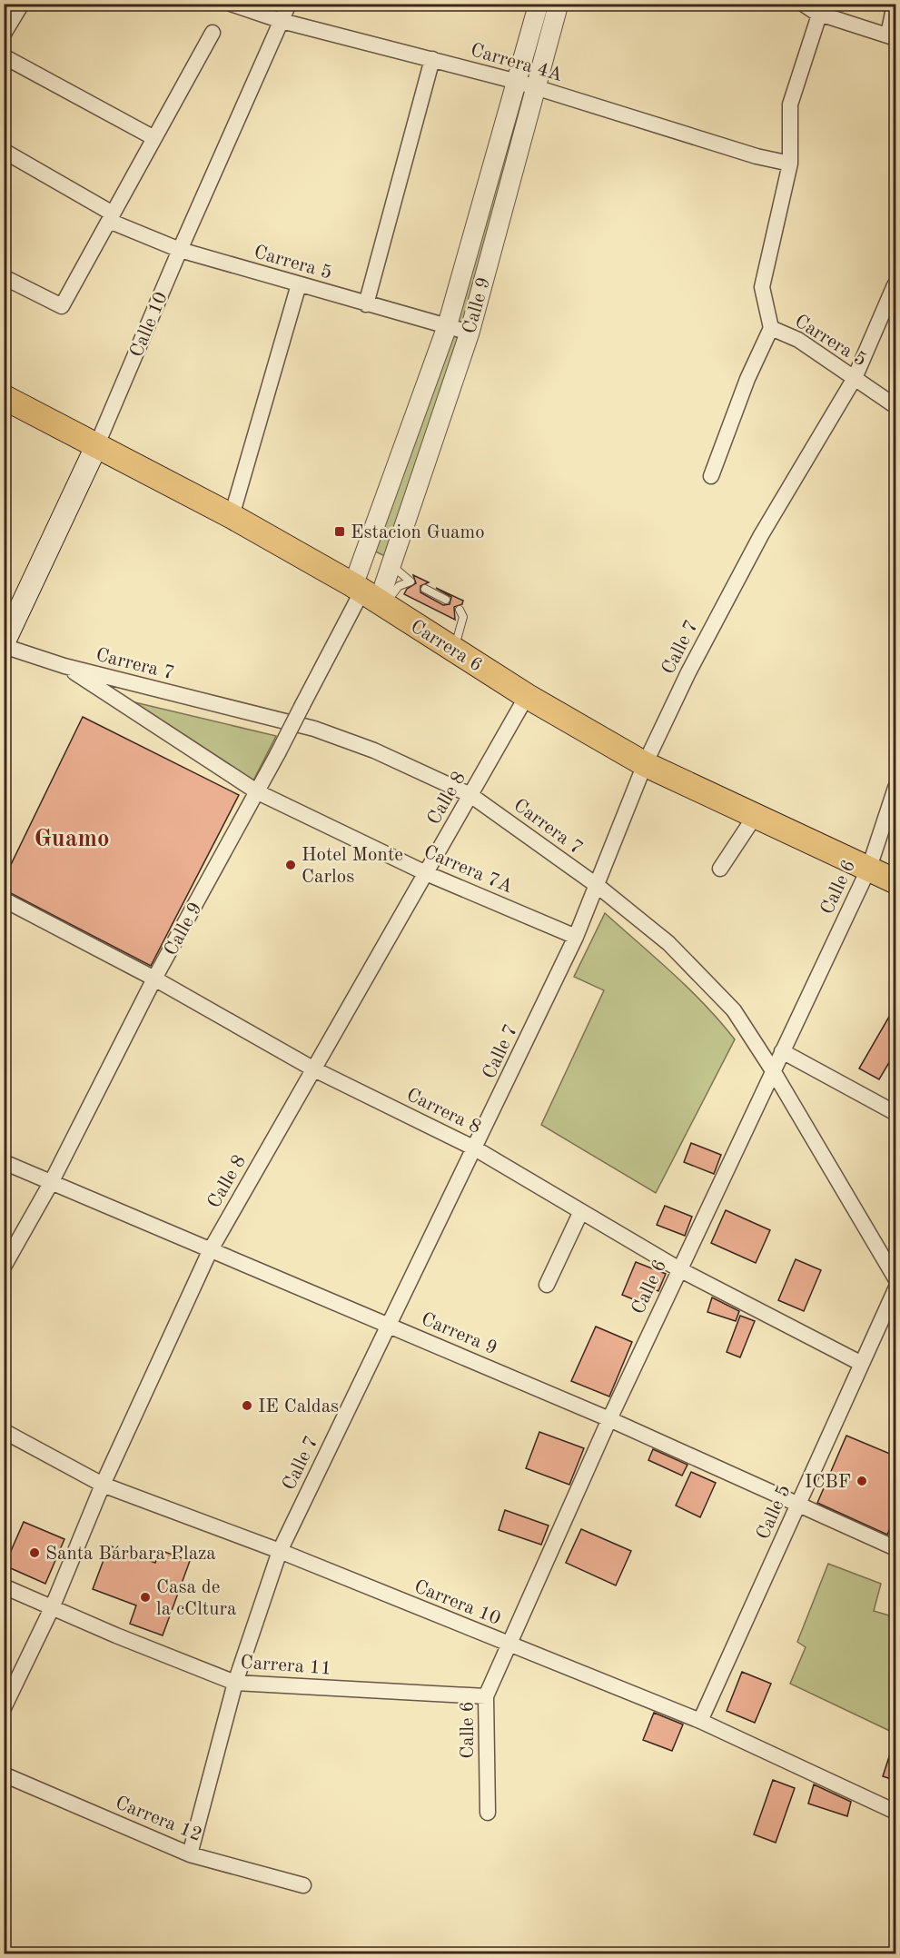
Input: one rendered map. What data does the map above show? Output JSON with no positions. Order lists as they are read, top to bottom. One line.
{"streets":{"main road":["Calle 10","Carrera 6"],"street":["Carrera 4A","Carrera 5","Calle 9","Calle 7","Carrera 7","Calle 8","Carrera 7A","Calle 6","Carrera 8","Carrera 9","Calle 5","Carrera 10","Carrera 11","Carrera 12"]},"crossings":[["Carrera 4A","Calle 9"],["Carrera 4A","Calle 10"],["Carrera 5","Calle 9"],["Carrera 5","Calle 10"],["Carrera 5","Calle 7"],["Calle 9","Carrera 6"],["Calle 9","Carrera 7A"],["Calle 9","Carrera 8"],["Calle 9","Carrera 9"],["Calle 10","Carrera 6"],["Calle 10","Carrera 7"],["Carrera 6","Calle 7"],["Carrera 6","Calle 8"],["Carrera 6","Calle 6"],["Calle 7","Carrera 7"],["Calle 7","Carrera 7A"],["Calle 7","Carrera 8"],["Calle 7","Carrera 9"],["Calle 7","Carrera 10"],["Calle 7","Carrera 11"],["Calle 7","Carrera 12"],["Carrera 7","Calle 8"],["Carrera 7","Carrera 7A"],["Carrera 7","Calle 6"],["Calle 8","Carrera 7A"],["Calle 8","Carrera 8"],["Calle 8","Carrera 9"],["Calle 8","Carrera 10"],["Calle 8","Carrera 11"],["Calle 6","Carrera 8"],["Calle 6","Carrera 9"],["Calle 6","Carrera 10"],["Calle 6","Carrera 11"],["Carrera 8","Calle 5"],["Carrera 9","Calle 5"],["Calle 5","Carrera 10"]],"districts":["Guamo"],"places":{"transit":["Estacion Guamo"],"other":["Hotel Monte Carlos","IE Caldas","ICBF","Santa Bárbara Plaza","Casa de la cCltura"]}}
